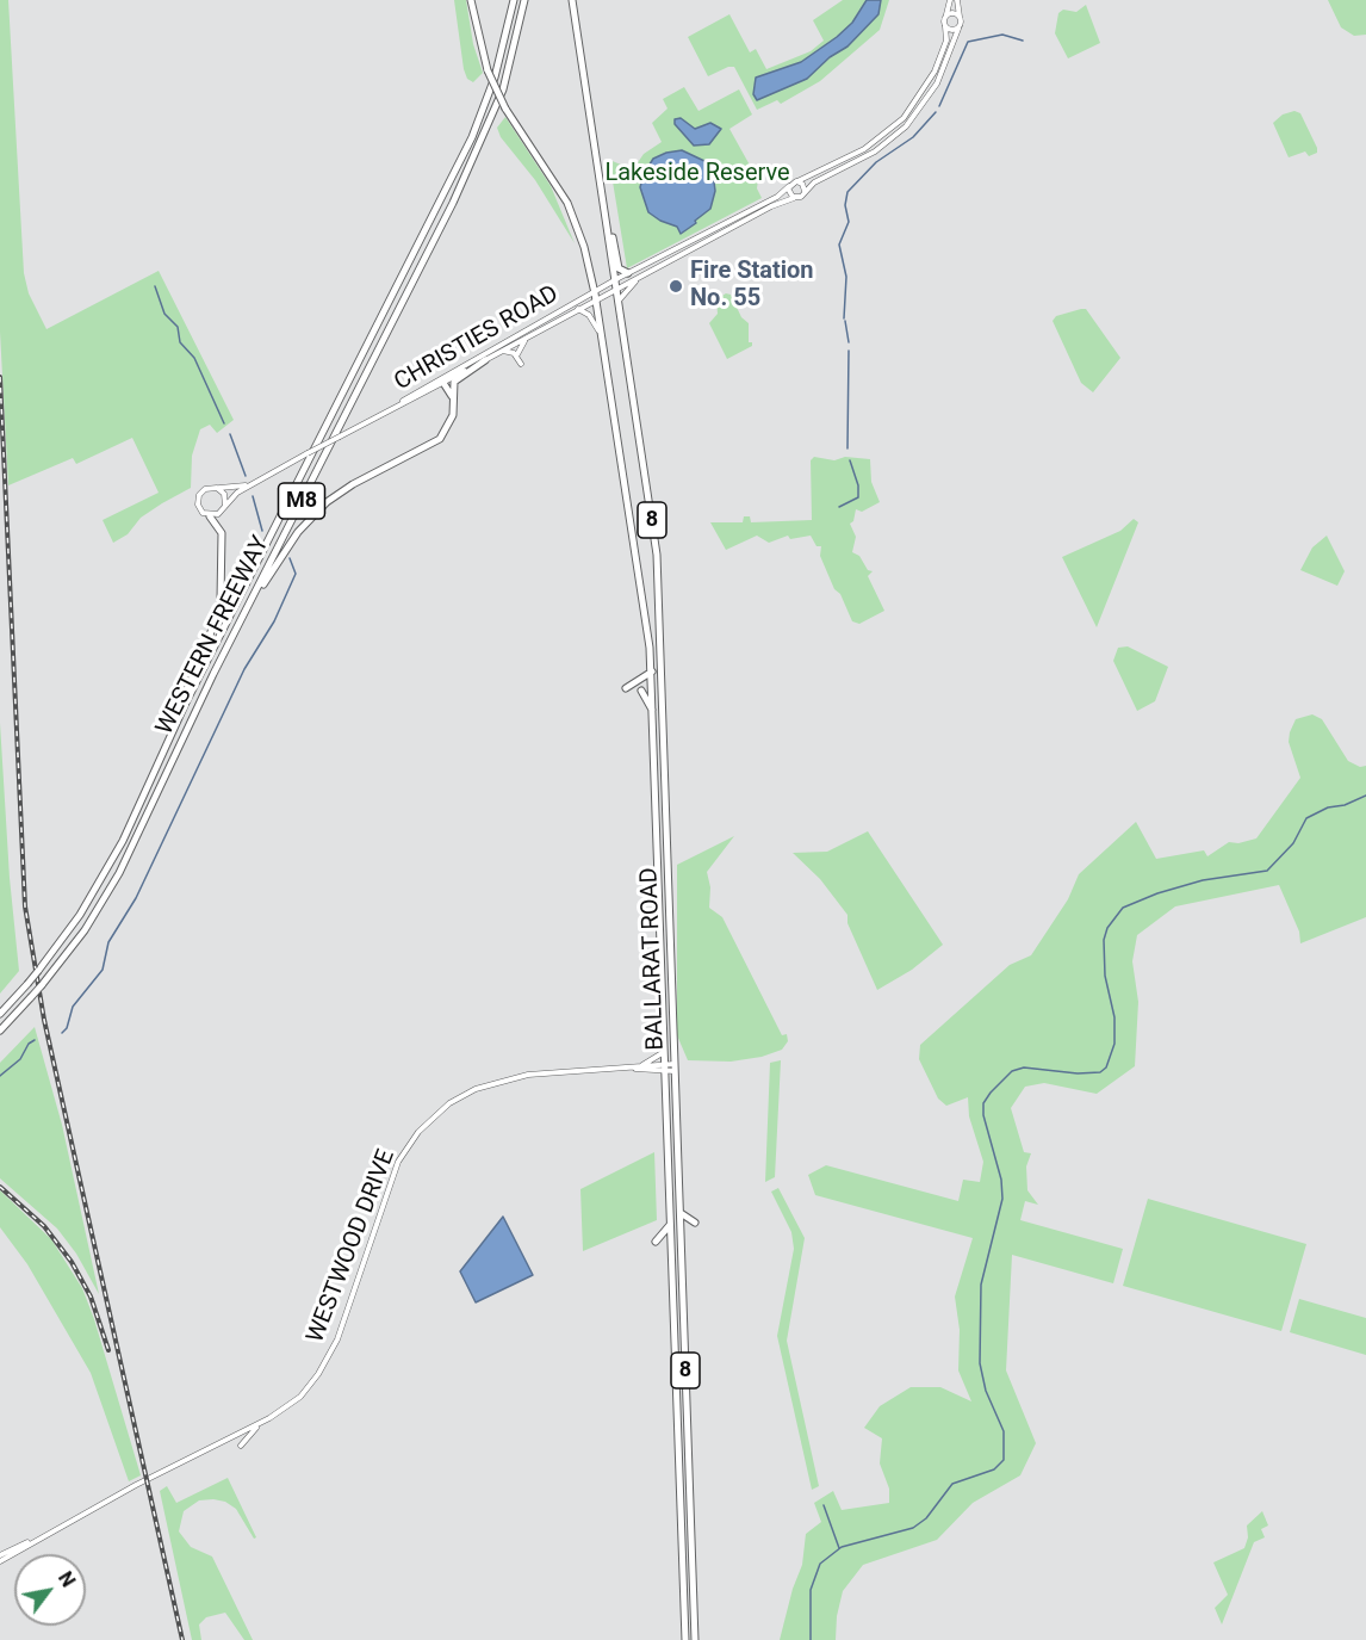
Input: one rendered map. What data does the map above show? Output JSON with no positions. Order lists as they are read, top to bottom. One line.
{"streets":{"highway":["M8","8","WESTERN FREEWAY","BALLARAT ROAD"],"main road":["CHRISTIES ROAD","WESTWOOD DRIVE"]},"crossings":[["CHRISTIES ROAD","8"],["CHRISTIES ROAD","BALLARAT ROAD"],["8","BALLARAT ROAD"],["BALLARAT ROAD","WESTWOOD DRIVE"]],"parks":["Lakeside Reserve"],"places":["Fire Station No. 55"],"north":"top right"}
